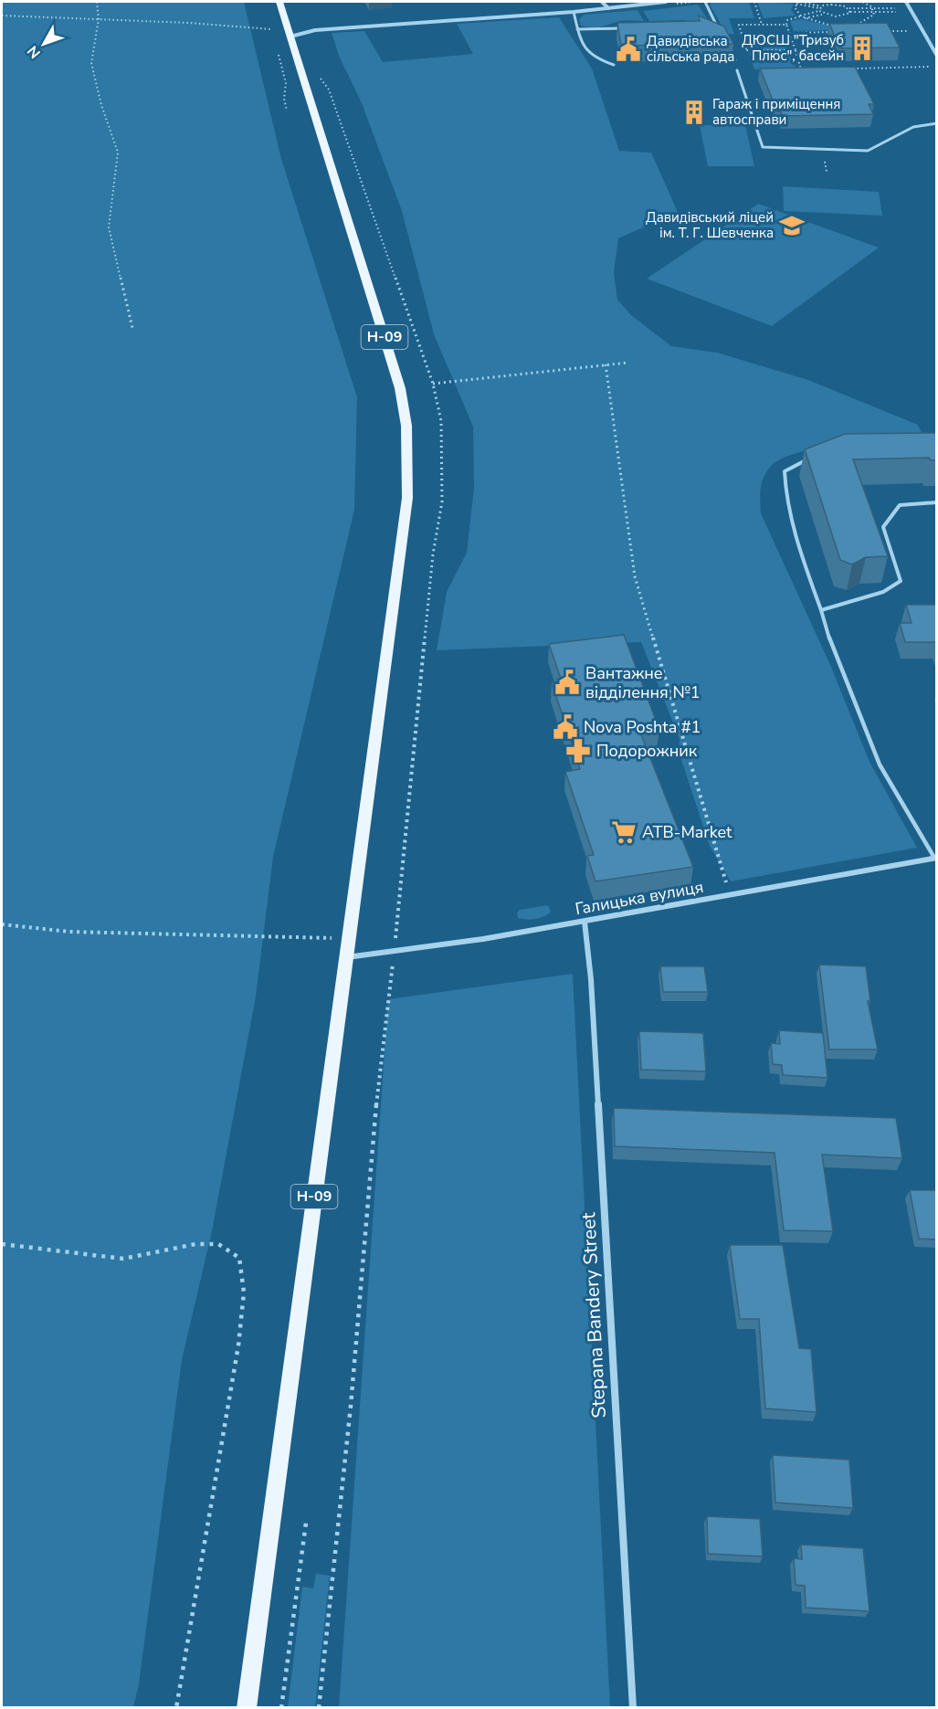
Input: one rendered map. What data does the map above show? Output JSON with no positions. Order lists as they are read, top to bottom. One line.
{"streets":{"main road":["Н-09"],"street":["Галицька вулиця","Stepana Bandery Street"]},"crossings":[["Н-09","Галицька вулиця"],["Галицька вулиця","Stepana Bandery Street"]],"places":{"building":["ДЮСШ \"Тризуб Плюс\", басейн","Гараж і приміщення автосправи"],"public building":["Давидівська сільська рада","Вантажне відділення №1","Nova Poshta #1"],"school or university":["Давидівський ліцей ім. Т. Г. Шевченка"],"pharmacy":["Подорожник"],"supermarket":["ATB-Market"]},"north":"bottom left"}
